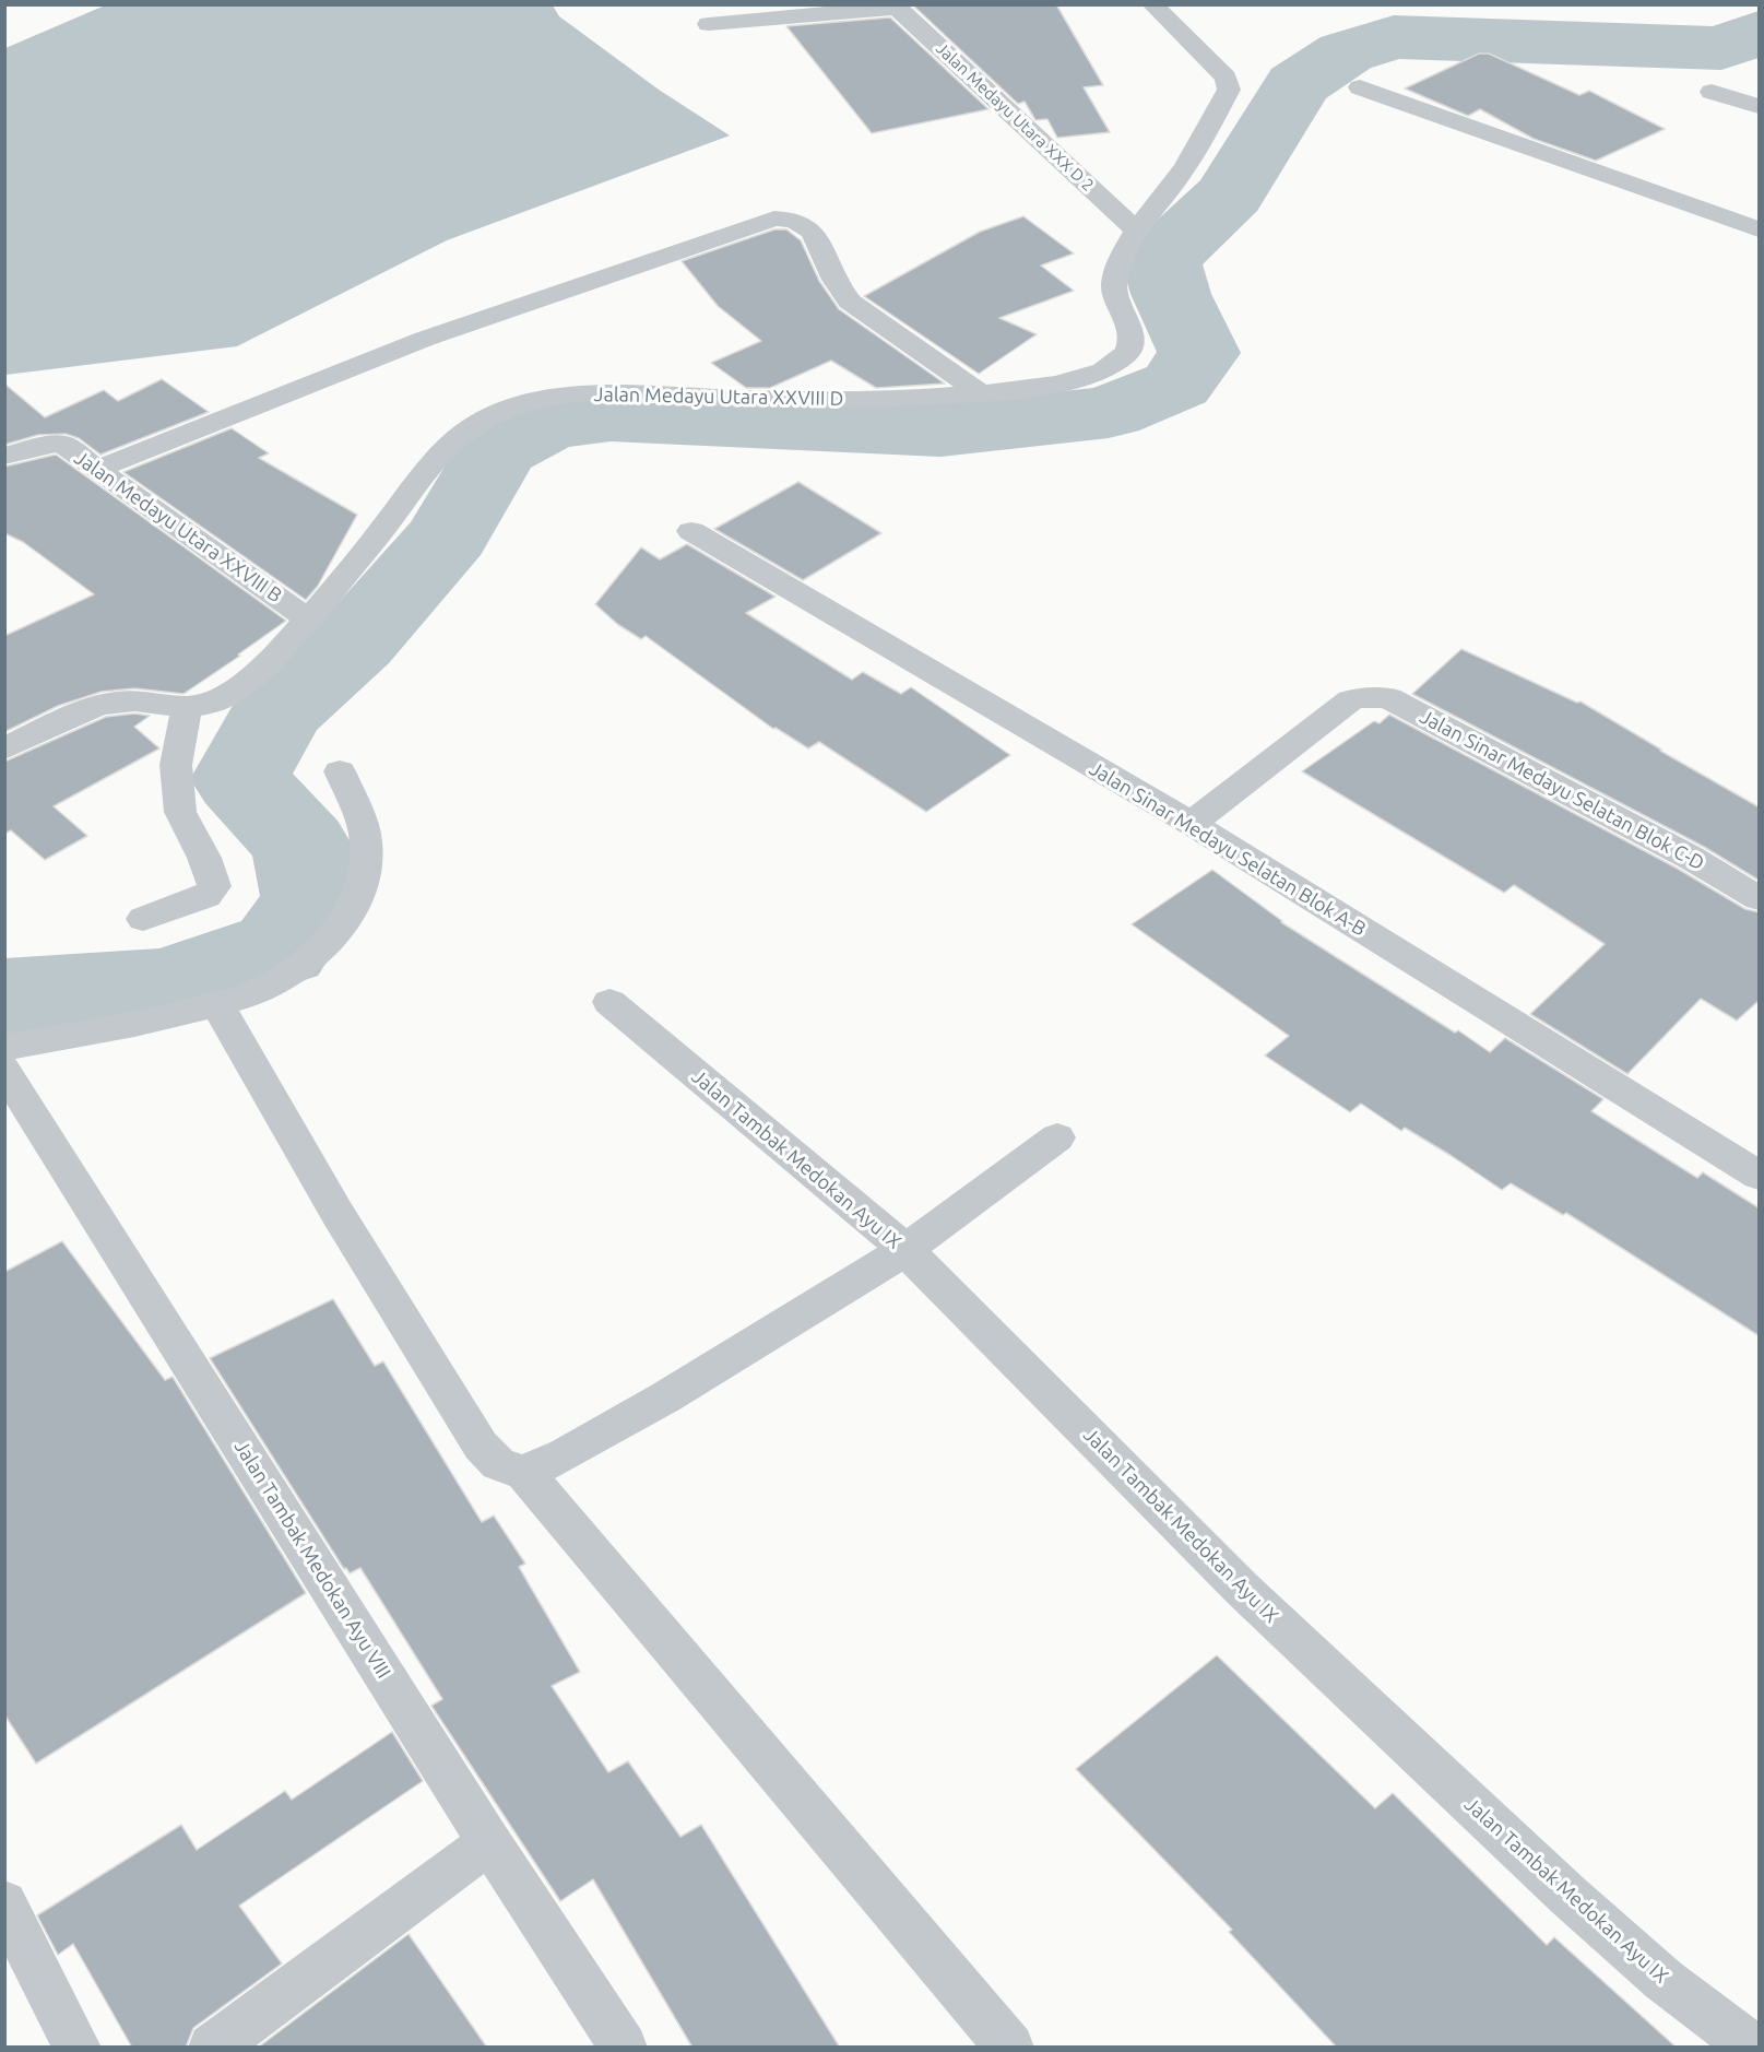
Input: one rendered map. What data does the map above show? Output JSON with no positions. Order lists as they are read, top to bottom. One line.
{"streets":{"street":["Jalan Medayu Utara XXX D 2","Jalan Medayu Utara XXVIII D","Jalan Medayu Utara XXVIII B","Jalan Sinar Medayu Selatan Blok C-D","Jalan Sinar Medayu Selatan Blok A-B","Jalan Tambak Medokan Ayu IX","Jalan Tambak Medokan Ayu VIII"]},"crossings":[["Jalan Medayu Utara XXX D 2","Jalan Medayu Utara XXVIII D"],["Jalan Medayu Utara XXVIII D","Jalan Medayu Utara XXVIII B"],["Jalan Sinar Medayu Selatan Blok C-D","Jalan Sinar Medayu Selatan Blok A-B"]]}
